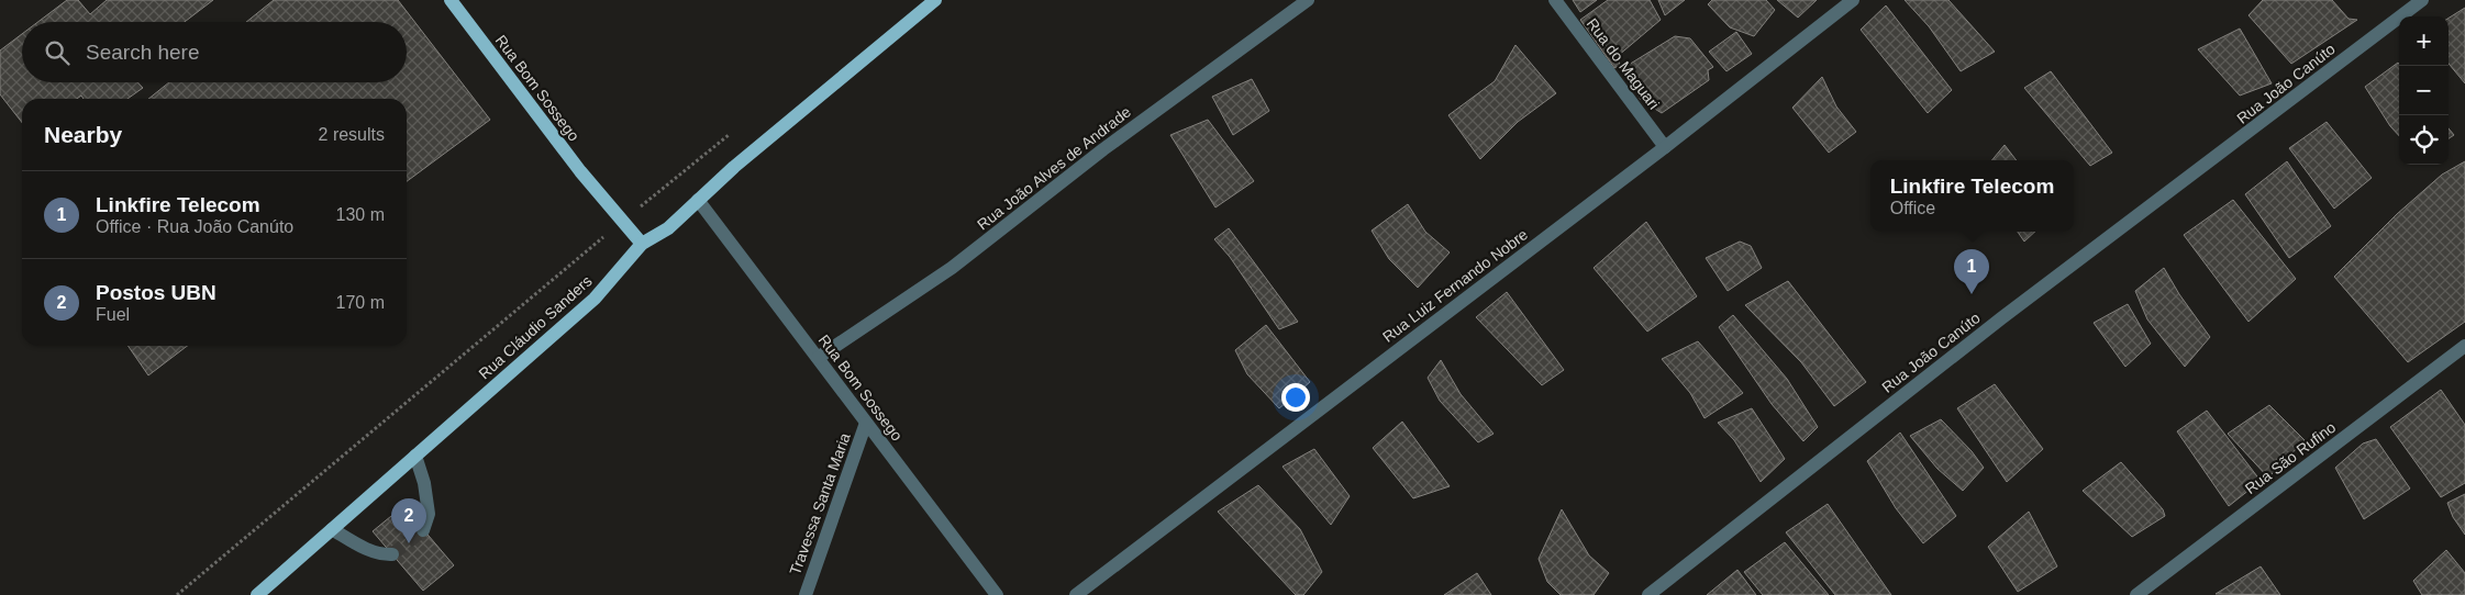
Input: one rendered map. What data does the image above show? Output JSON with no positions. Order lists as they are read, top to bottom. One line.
{"streets":{"main road":["Rua Bom Sossego","Rua Cláudio Sanders"],"street":["Rua do Maguari","Rua João Canúto","Rua João Alves de Andrade","Rua Luiz Fernando Nobre","Rua São Rufino","Travessa Santa Maria"]},"crossings":[["Rua do Maguari","Rua Luiz Fernando Nobre"],["Rua Bom Sossego","Rua João Alves de Andrade"],["Rua Bom Sossego","Rua Cláudio Sanders"],["Rua Bom Sossego","Travessa Santa Maria"]],"page":{"map_buttons":["+","−"],"search":"Search here","heading":["Nearby","2 results"],"popup":["Linkfire Telecom","Office"],"list":[{"mark":"1","name":"Linkfire Telecom","note":"Office · Rua João Canúto","value":"130 m"},{"mark":"2","name":"Postos UBN","note":"Fuel","value":"170 m"}],"pins":["1","2"]}}
